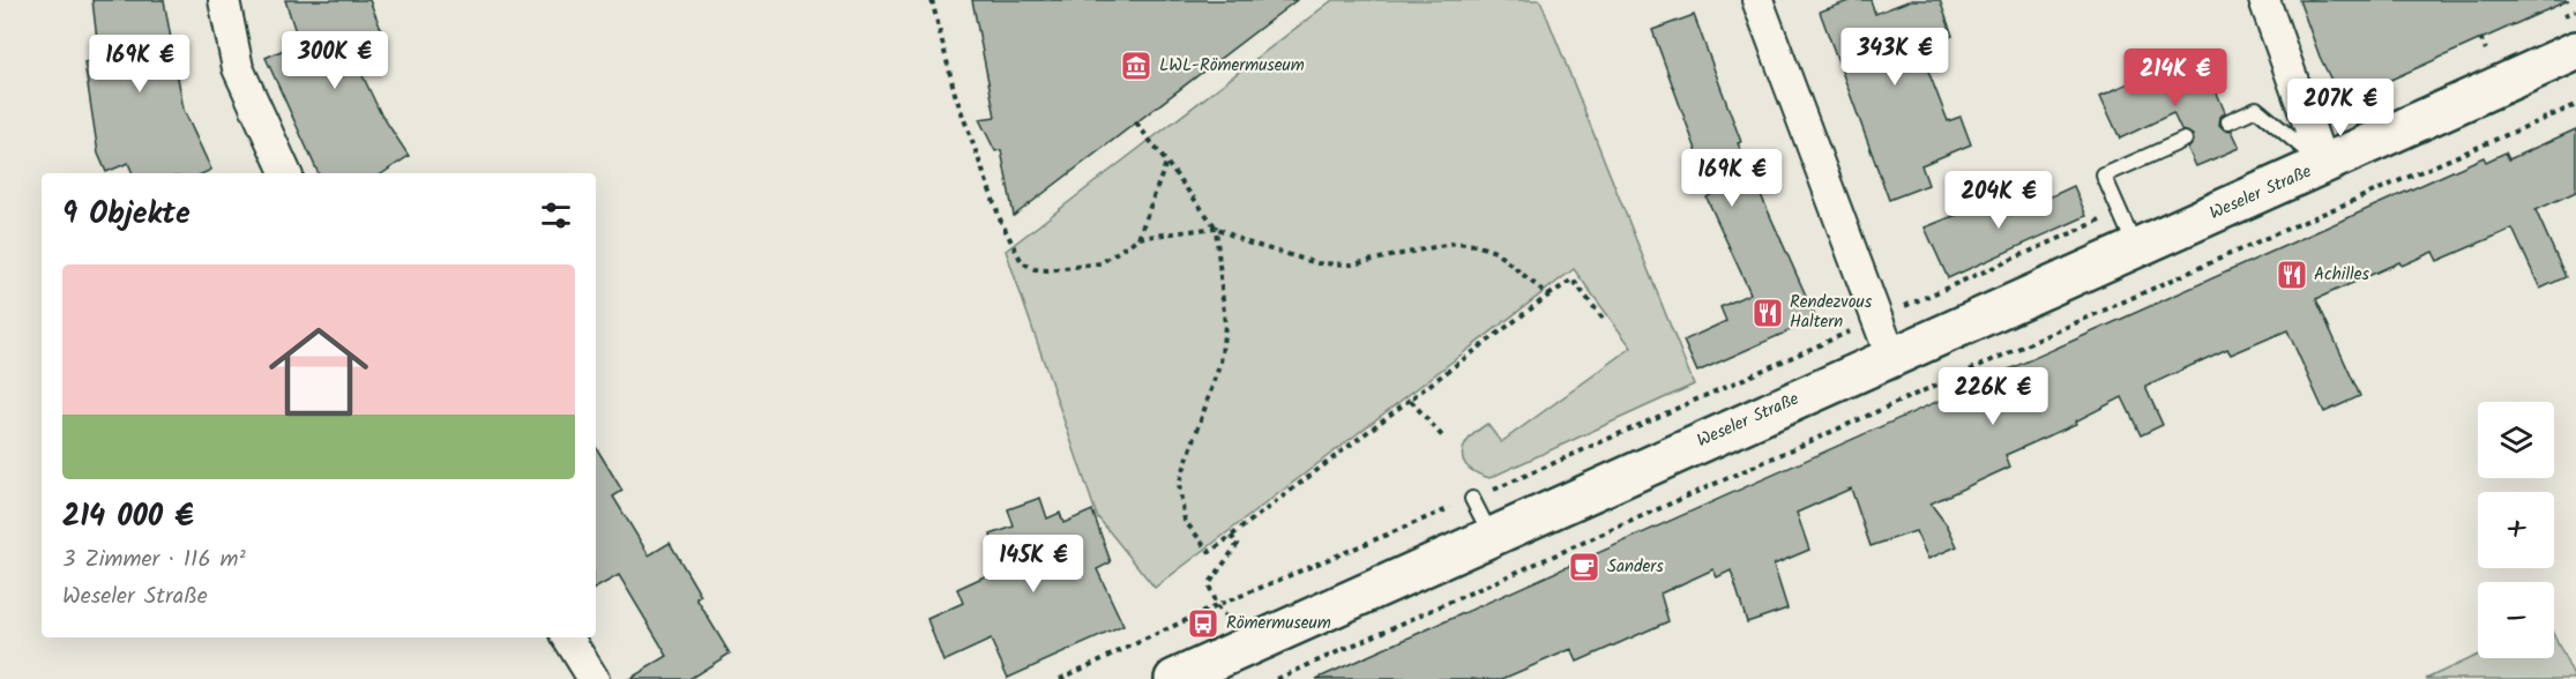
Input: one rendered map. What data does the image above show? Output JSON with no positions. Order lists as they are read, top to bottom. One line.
{"streets":{"main road":["Weseler Straße"]},"places":{"museum":["LWL-Römermuseum"],"restaurant":["Achilles","Rendezvous Haltern"],"cafe":["Sanders"],"bus stop":["Römermuseum"]},"page":{"price":["343K €","300K €","169K €","214K €","207K €","169K €","204K €","226K €","145K €"],"heading":"9 Objekte","list":[{"name":"214 000 €","note":"3 Zimmer · 116 m² · Weseler Straße"}],"map_buttons":["+","−"]}}
